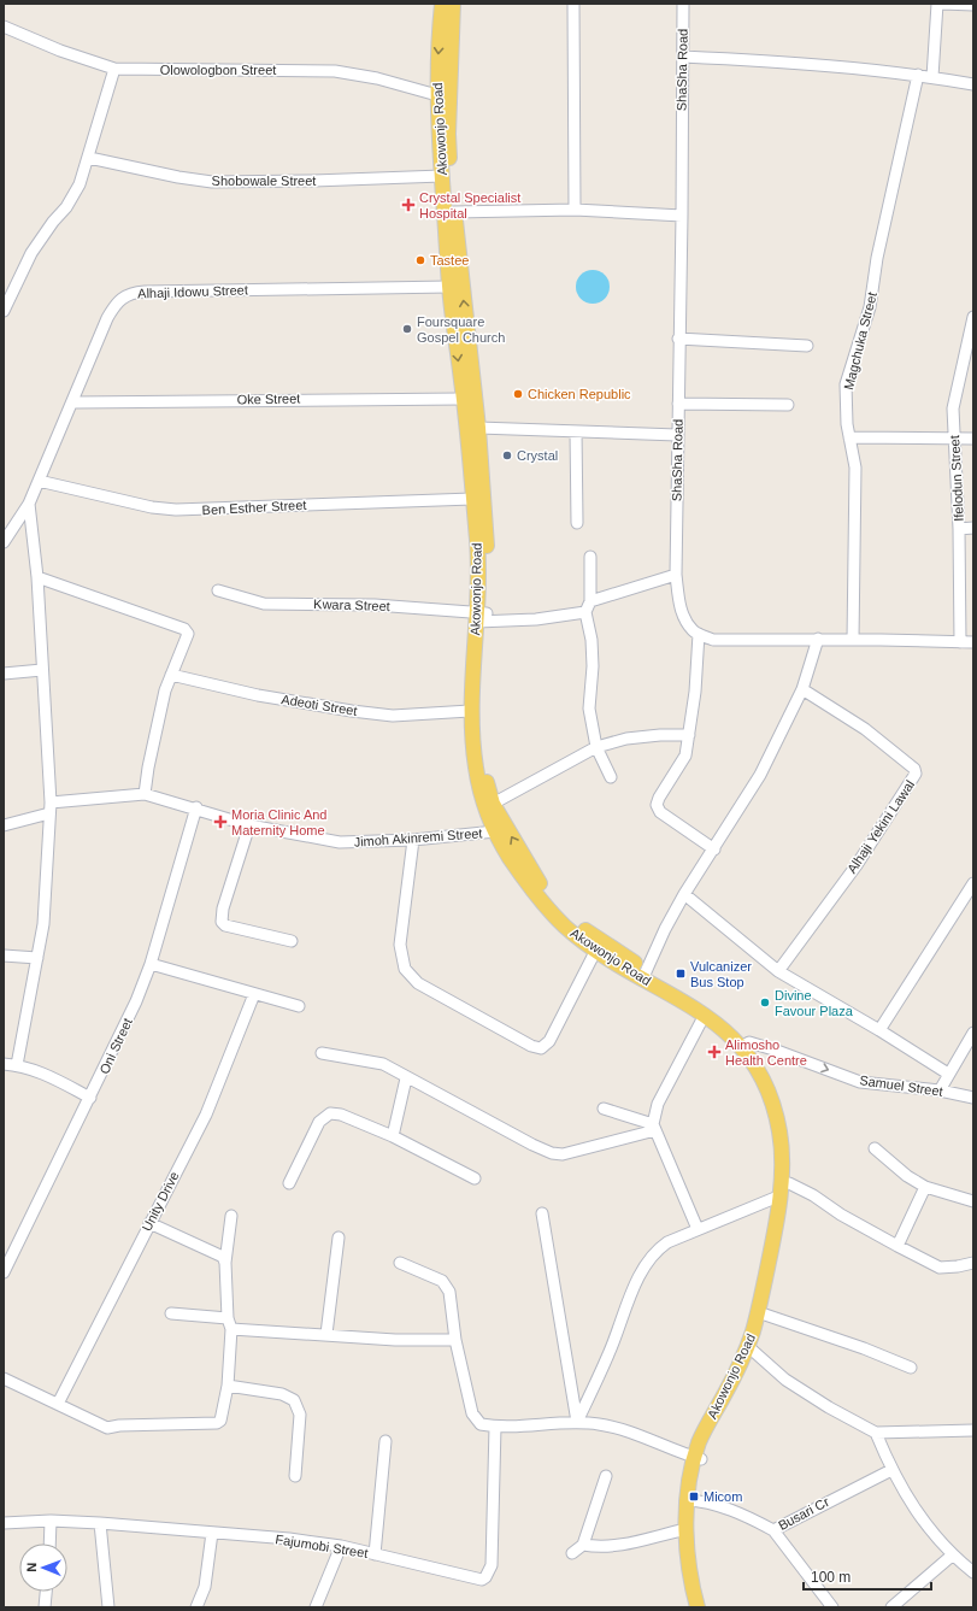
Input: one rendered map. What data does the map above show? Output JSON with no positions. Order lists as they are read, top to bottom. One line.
{"streets":{"main road":["Akowonjo Road"],"street":["Olowologbon Street","ShaSha Road","Shobowale Street","Alhaji Idowu Street","Magchuka Street","Oke Street","Ifelodun Street","Ben Esther Street","Kwara Street","Adeoti Street","Alhaji Yekini Lawal","Jimoh Akinremi Street","Oni Street","Samuel Street","Unity Drive","Busari Cr","Fajumobi Street"]},"crossings":[["Olowologbon Street","Akowonjo Road"],["ShaSha Road","Kwara Street"],["Akowonjo Road","Shobowale Street"],["Akowonjo Road","Alhaji Idowu Street"],["Akowonjo Road","Oke Street"],["Akowonjo Road","Ben Esther Street"],["Akowonjo Road","Kwara Street"],["Akowonjo Road","Adeoti Street"],["Akowonjo Road","Jimoh Akinremi Street"],["Akowonjo Road","Samuel Street"],["Akowonjo Road","Busari Cr"],["Alhaji Idowu Street","Oke Street"],["Alhaji Idowu Street","Ben Esther Street"],["Jimoh Akinremi Street","Oni Street"]],"places":{"health":["Crystal Specialist Hospital","Moria Clinic And Maternity Home","Alimosho Health Centre"],"other":["Tastee","Foursquare Gospel Church","Chicken Republic","Crystal","Divine Favour Plaza"],"transit":["Vulcanizer Bus Stop","Micom"]},"scale_bar":"100 m","north":"left"}
